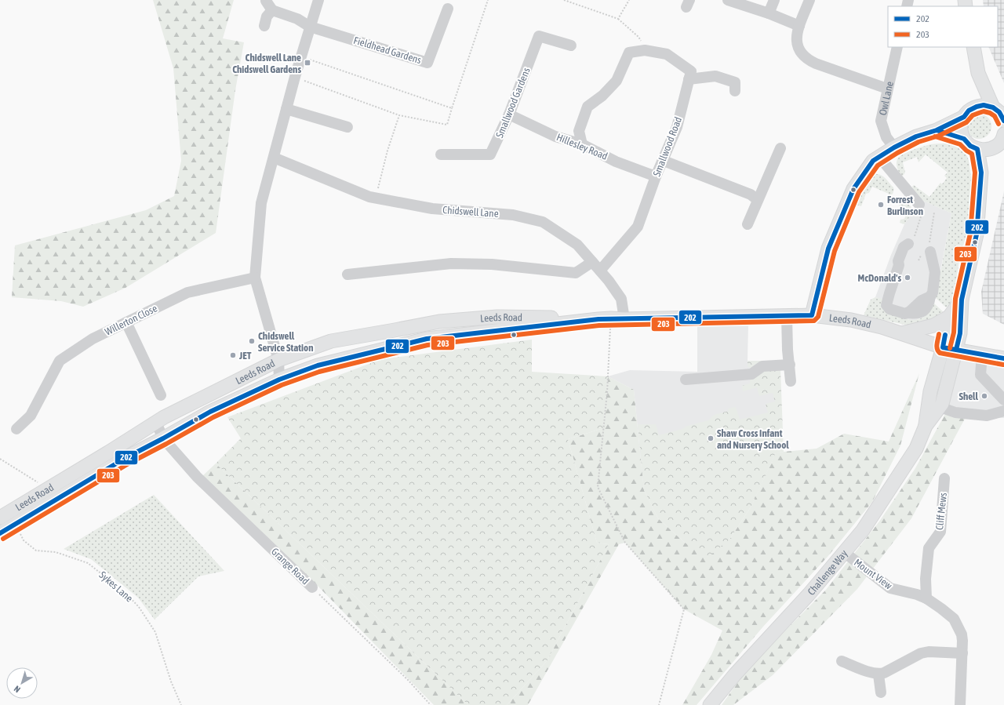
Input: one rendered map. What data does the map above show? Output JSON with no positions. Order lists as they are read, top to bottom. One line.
{"streets":{"main road":["Leeds Road","Challenge Way"],"street":["Fieldhead Gardens","Owl Lane","Smallwood Gardens","Hillesley Road","Smallwood Road","Chidswell Lane","Willerton Close","Cliff Mews","Grange Road","Mount View"],"path":["Sykes Lane"]},"crossings":[["Smallwood Gardens","Hillesley Road"],["Hillesley Road","Smallwood Road"],["Smallwood Road","Chidswell Lane"],["Chidswell Lane","Leeds Road"],["Leeds Road","Grange Road"],["Leeds Road","Challenge Way"],["Leeds Road","Sykes Lane"],["Cliff Mews","Mount View"],["Challenge Way","Mount View"]],"places":{"transit":["Chidswell Lane Chidswell Gardens"],"other":["Forrest Burlinson","McDonald's","Chidswell Service Station","JET","Shell","Shaw Cross Infant and Nursery School"]},"lines":["transit line 202","transit line 203"],"legend":["202","203"],"north":"bottom left"}
